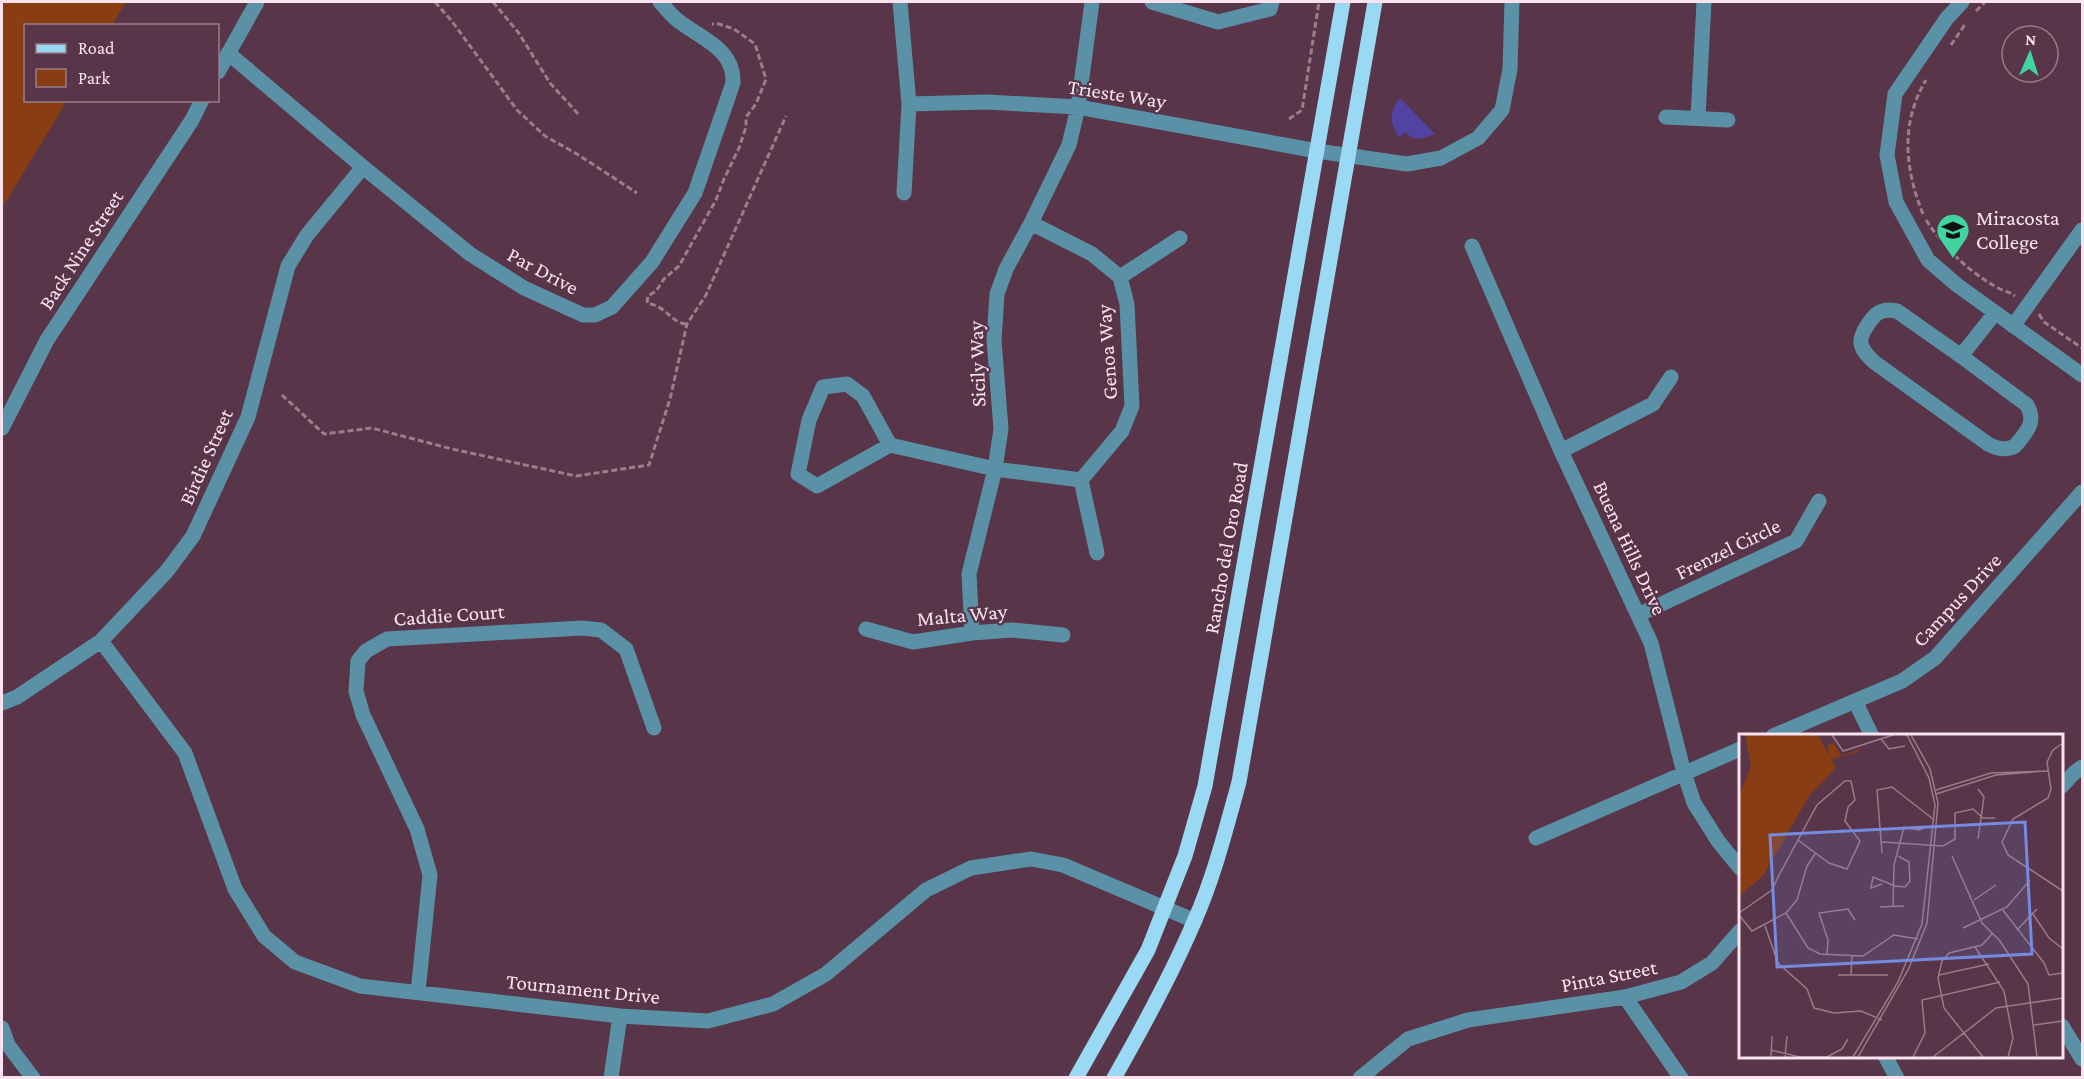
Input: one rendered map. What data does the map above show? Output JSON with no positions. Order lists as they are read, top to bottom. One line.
{"streets":{"main road":["Rancho del Oro Road"],"street":["Trieste Way","Back Nine Street","Par Drive","Genoa Way","Sicily Way","Birdie Street","Buena Hills Drive","Frenzel Circle","Campus Drive","Caddie Court","Malta Way","Pinta Street","Tournament Drive"]},"crossings":[["Trieste Way","Sicily Way"],["Trieste Way","Rancho del Oro Road"],["Par Drive","Birdie Street"],["Genoa Way","Sicily Way"],["Sicily Way","Malta Way"],["Birdie Street","Tournament Drive"],["Rancho del Oro Road","Tournament Drive"],["Buena Hills Drive","Frenzel Circle"],["Caddie Court","Tournament Drive"]],"places":{"school or university":["Miracosta College"]},"legend":["Road","Park"],"north":"top"}
